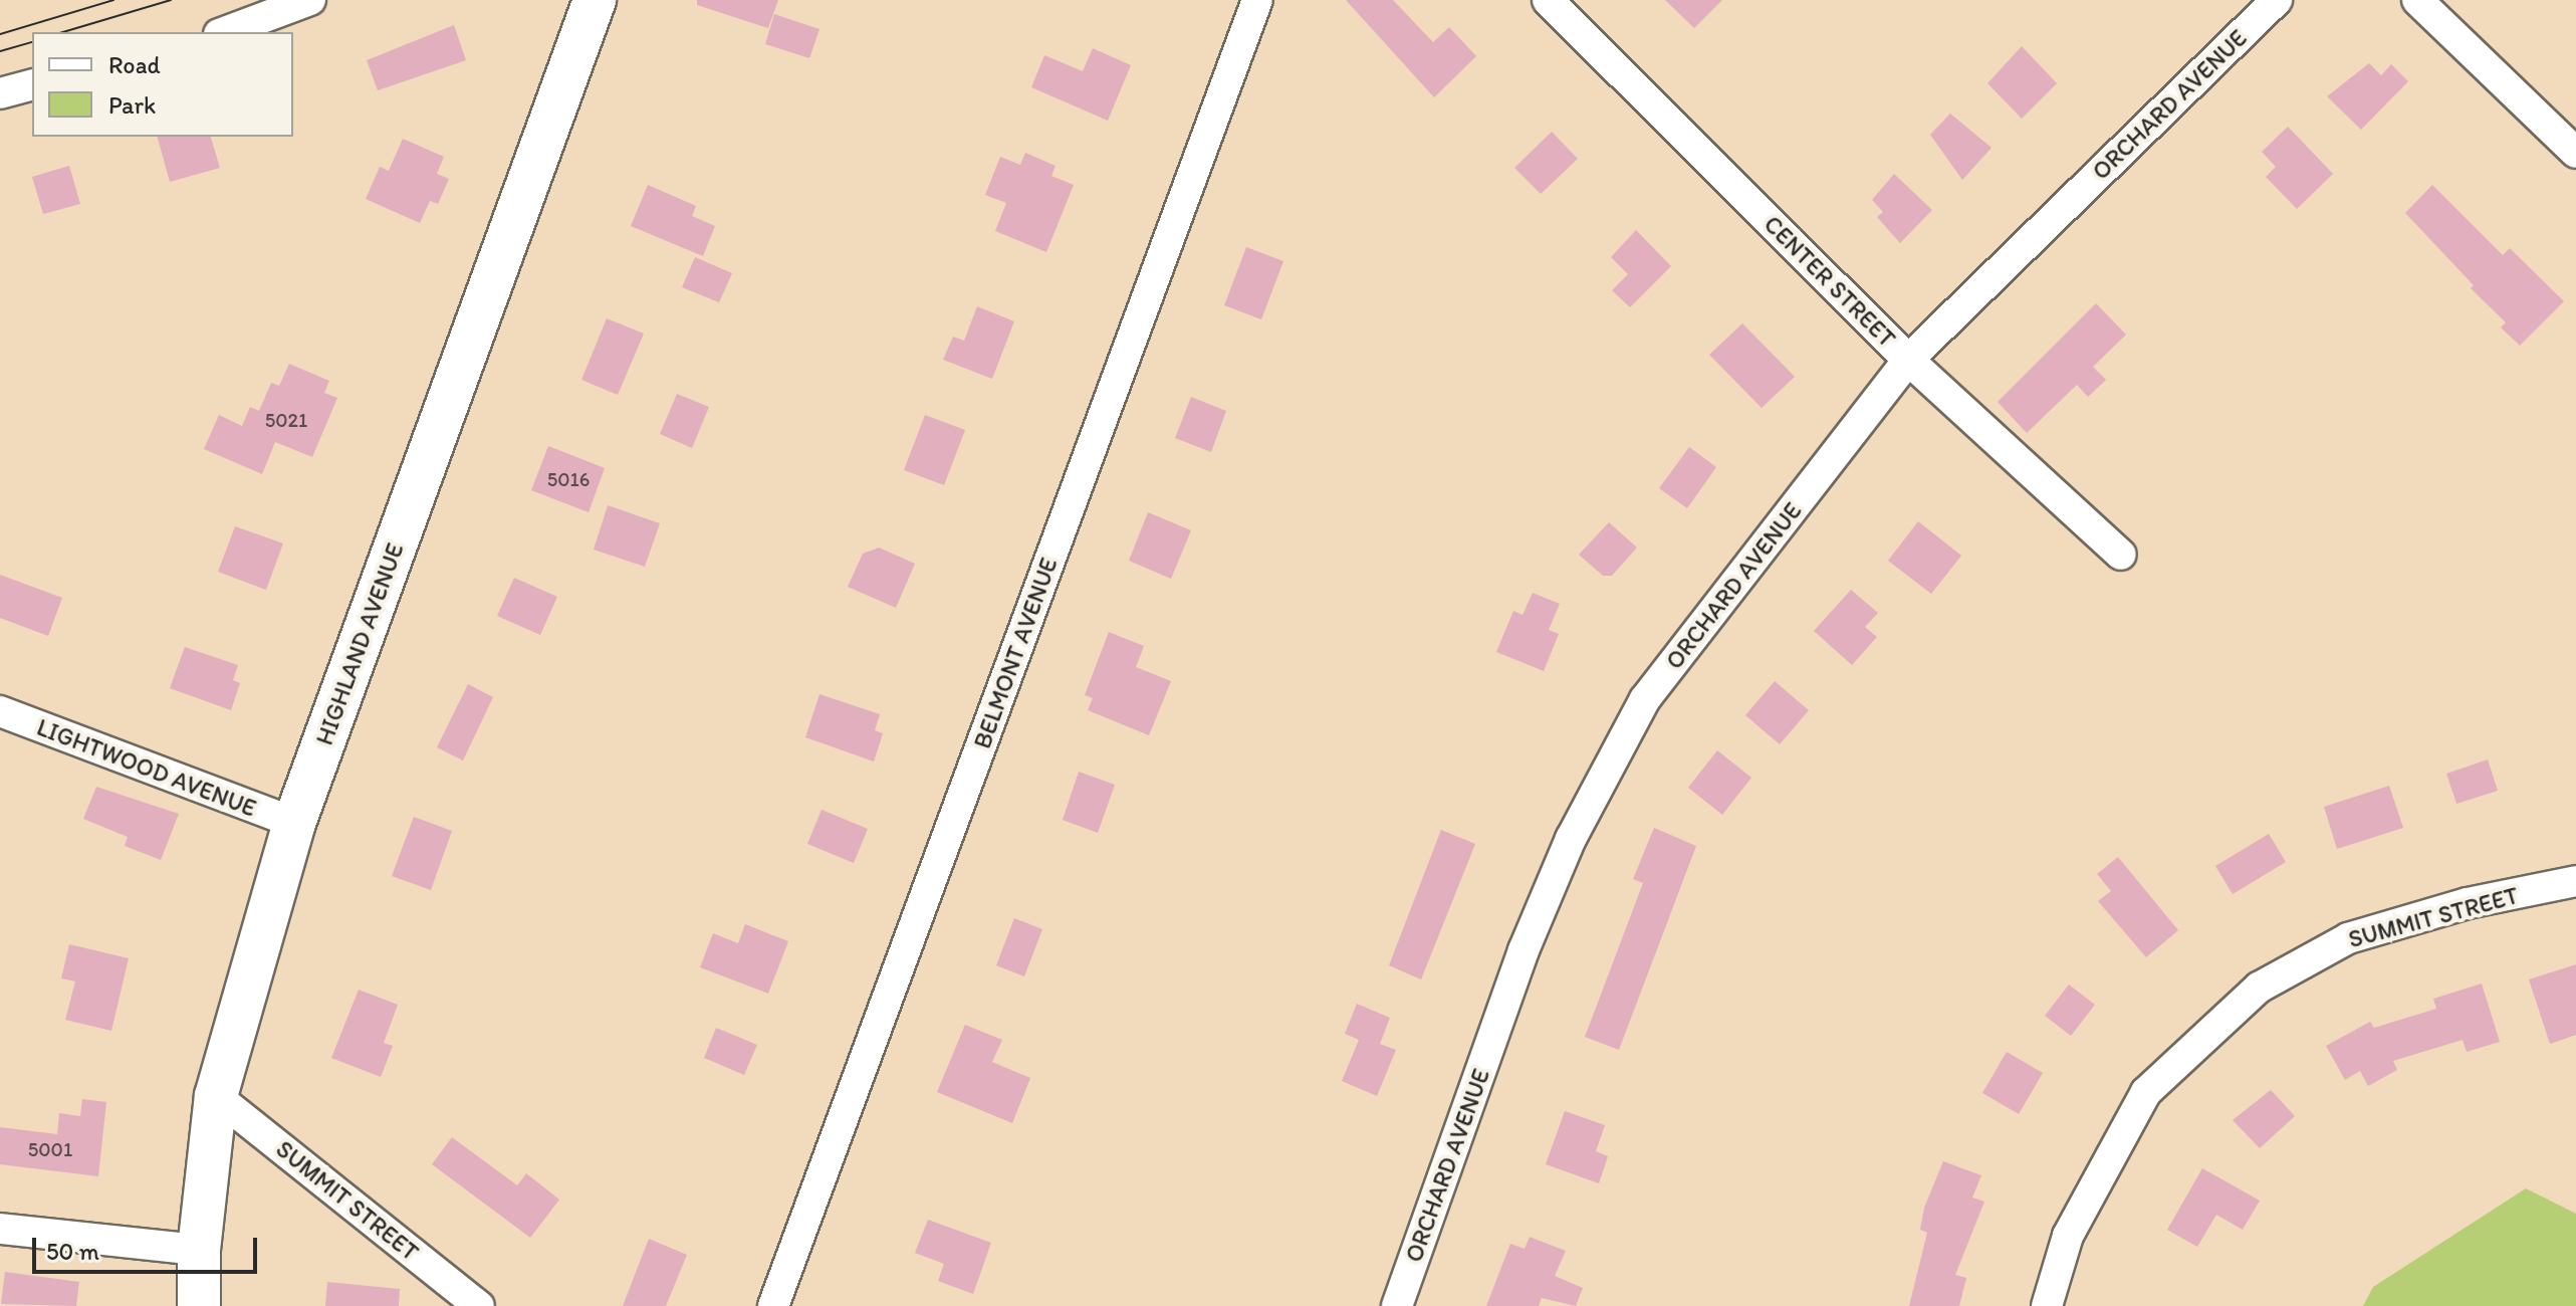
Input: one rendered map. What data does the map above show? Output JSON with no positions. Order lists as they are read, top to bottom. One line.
{"streets":{"street":["ORCHARD AVENUE","CENTER STREET","HIGHLAND AVENUE","BELMONT AVENUE","LIGHTWOOD AVENUE","SUMMIT STREET"]},"crossings":[["ORCHARD AVENUE","CENTER STREET"],["HIGHLAND AVENUE","LIGHTWOOD AVENUE"],["HIGHLAND AVENUE","SUMMIT STREET"]],"house_numbers":["5021","5016","5001"],"legend":["Road","Park"],"scale_bar":"50 m"}
